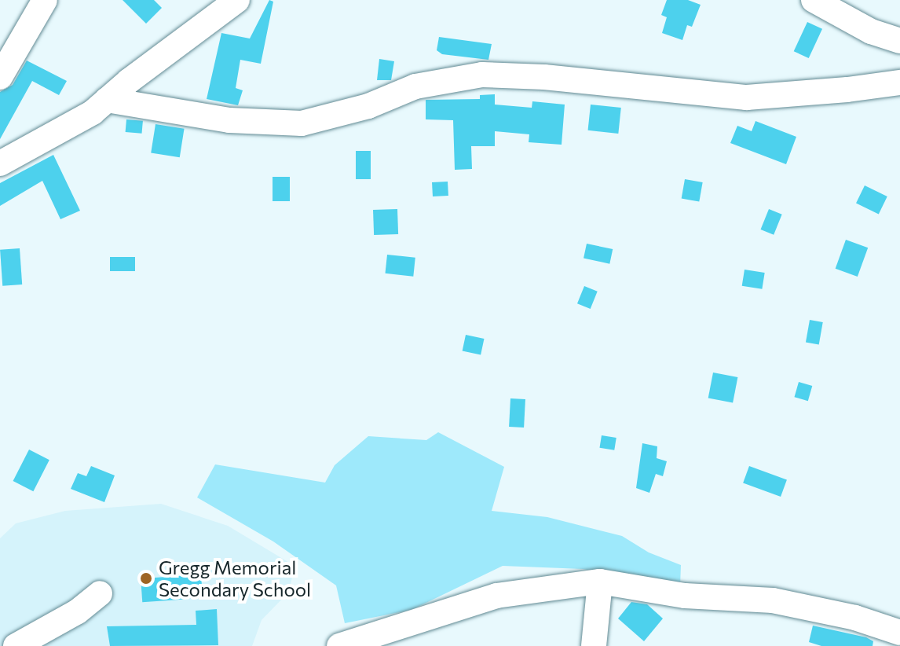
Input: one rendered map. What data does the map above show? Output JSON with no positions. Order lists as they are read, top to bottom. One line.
{"places":["Gregg Memorial Secondary School"]}
